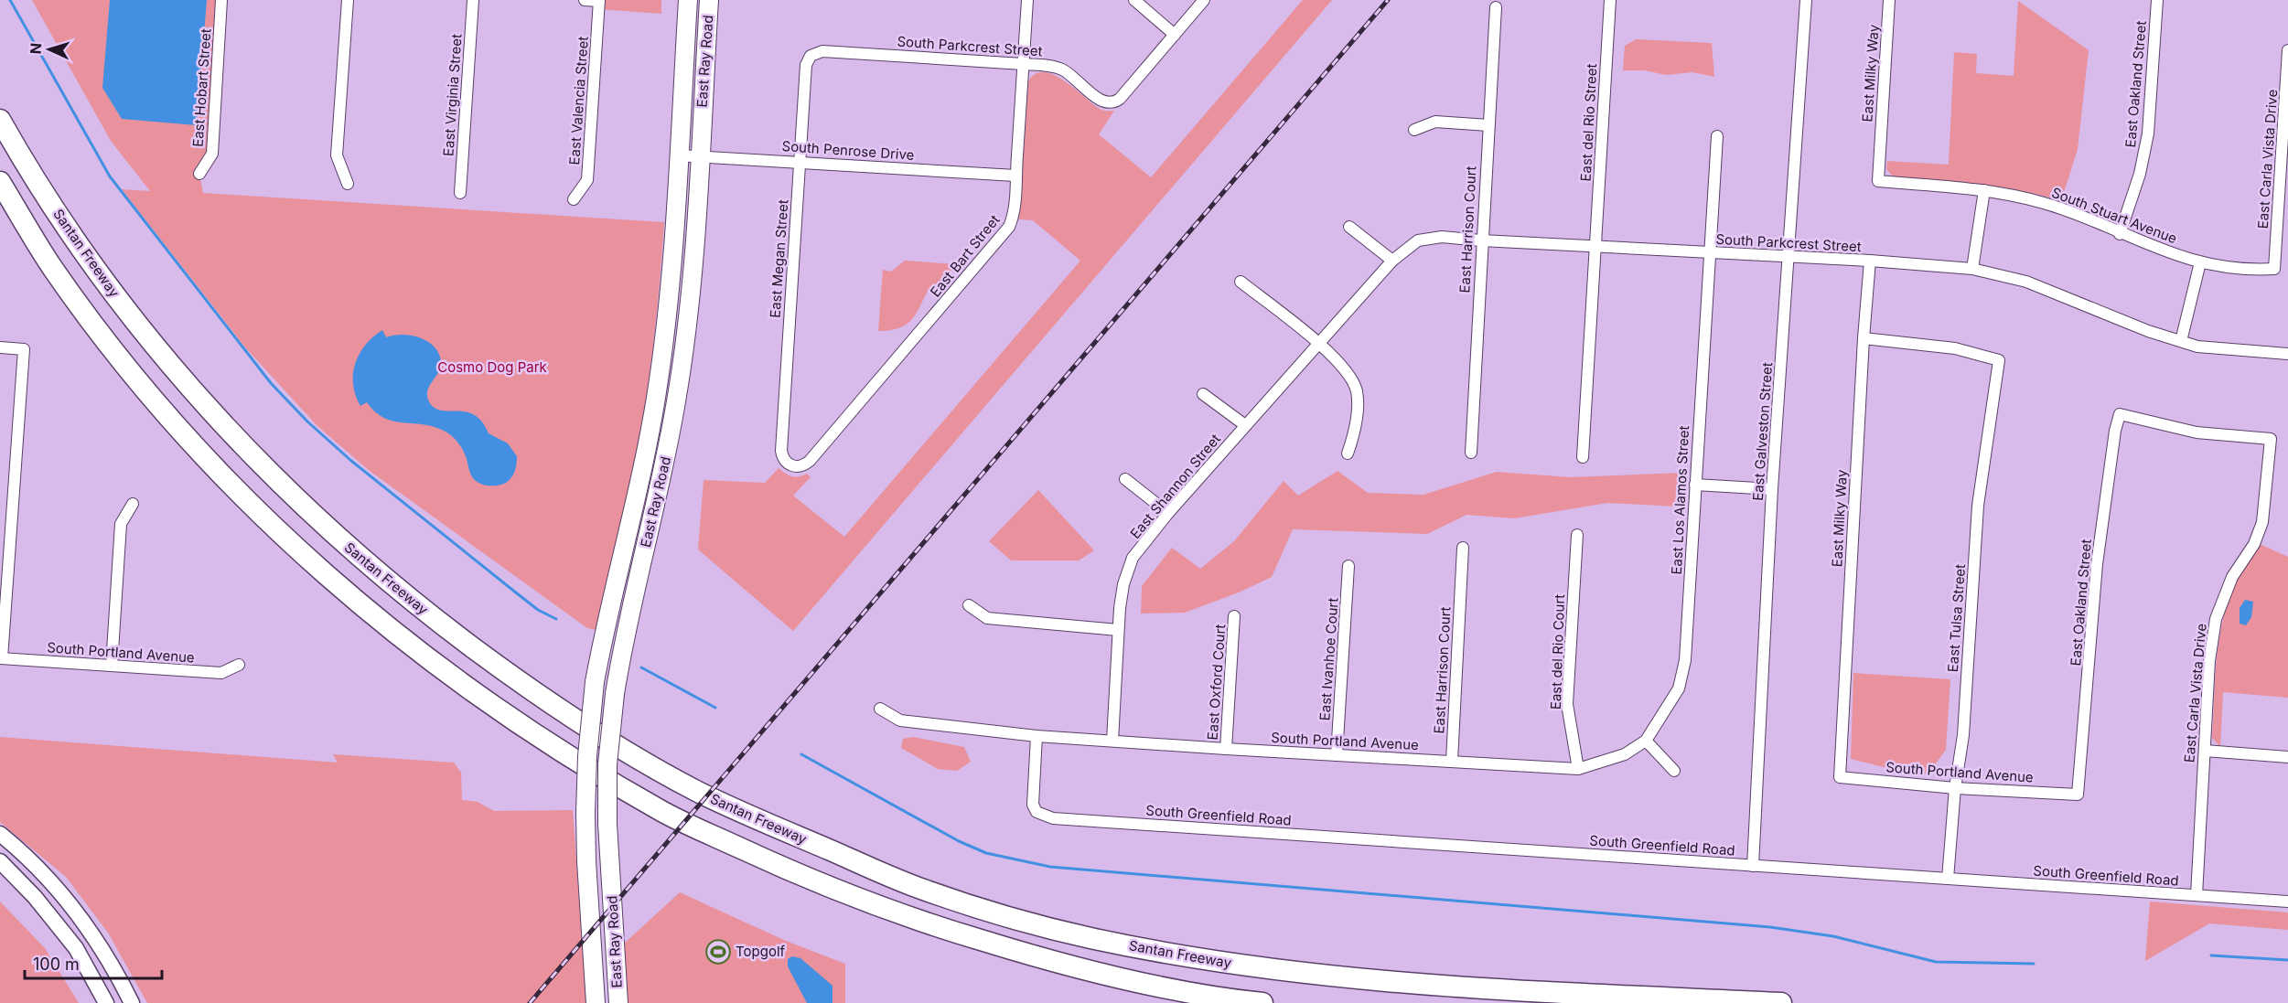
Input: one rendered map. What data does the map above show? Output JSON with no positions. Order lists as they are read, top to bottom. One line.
{"streets":{"highway":["Santan Freeway"],"main road":["East Ray Road"],"street":["South Parkcrest Street","East Milky Way","East Oakland Street","East Hobart Street","East Virginia Street","East Valencia Street","East del Rio Street","South Penrose Drive","East Carla Vista Drive","South Stuart Avenue","East Harrison Court","East Bart Street","East Megan Street","East Galveston Street","East Shannon Street","East Los Alamos Street","East Tulsa Street","East del Rio Court","South Portland Avenue","East Ivanhoe Court","East Oxford Court","South Greenfield Road"]},"crossings":[["South Parkcrest Street","East Milky Way"],["South Parkcrest Street","East del Rio Street"],["South Parkcrest Street","East Harrison Court"],["South Parkcrest Street","East Bart Street"],["South Parkcrest Street","East Megan Street"],["South Parkcrest Street","East Galveston Street"],["South Parkcrest Street","East Shannon Street"],["South Parkcrest Street","East Los Alamos Street"],["East Ray Road","South Penrose Drive"],["East Milky Way","South Stuart Avenue"],["East Milky Way","East Tulsa Street"],["East Milky Way","South Portland Avenue"],["East Oakland Street","East Carla Vista Drive"],["East Oakland Street","South Stuart Avenue"],["East Oakland Street","South Portland Avenue"],["South Penrose Drive","East Bart Street"],["South Penrose Drive","East Megan Street"],["East Carla Vista Drive","South Stuart Avenue"],["East Carla Vista Drive","South Greenfield Road"],["East Harrison Court","South Portland Avenue"],["East Bart Street","East Megan Street"],["East Galveston Street","South Greenfield Road"],["East Shannon Street","South Portland Avenue"],["East Los Alamos Street","South Portland Avenue"],["East Tulsa Street","South Portland Avenue"],["East Tulsa Street","South Greenfield Road"],["East del Rio Court","South Portland Avenue"],["South Portland Avenue","East Ivanhoe Court"],["South Portland Avenue","East Oxford Court"],["South Portland Avenue","South Greenfield Road"]],"parks":["Cosmo Dog Park"],"places":{"sports":["Topgolf"]},"scale_bar":"100 m","north":"left"}
